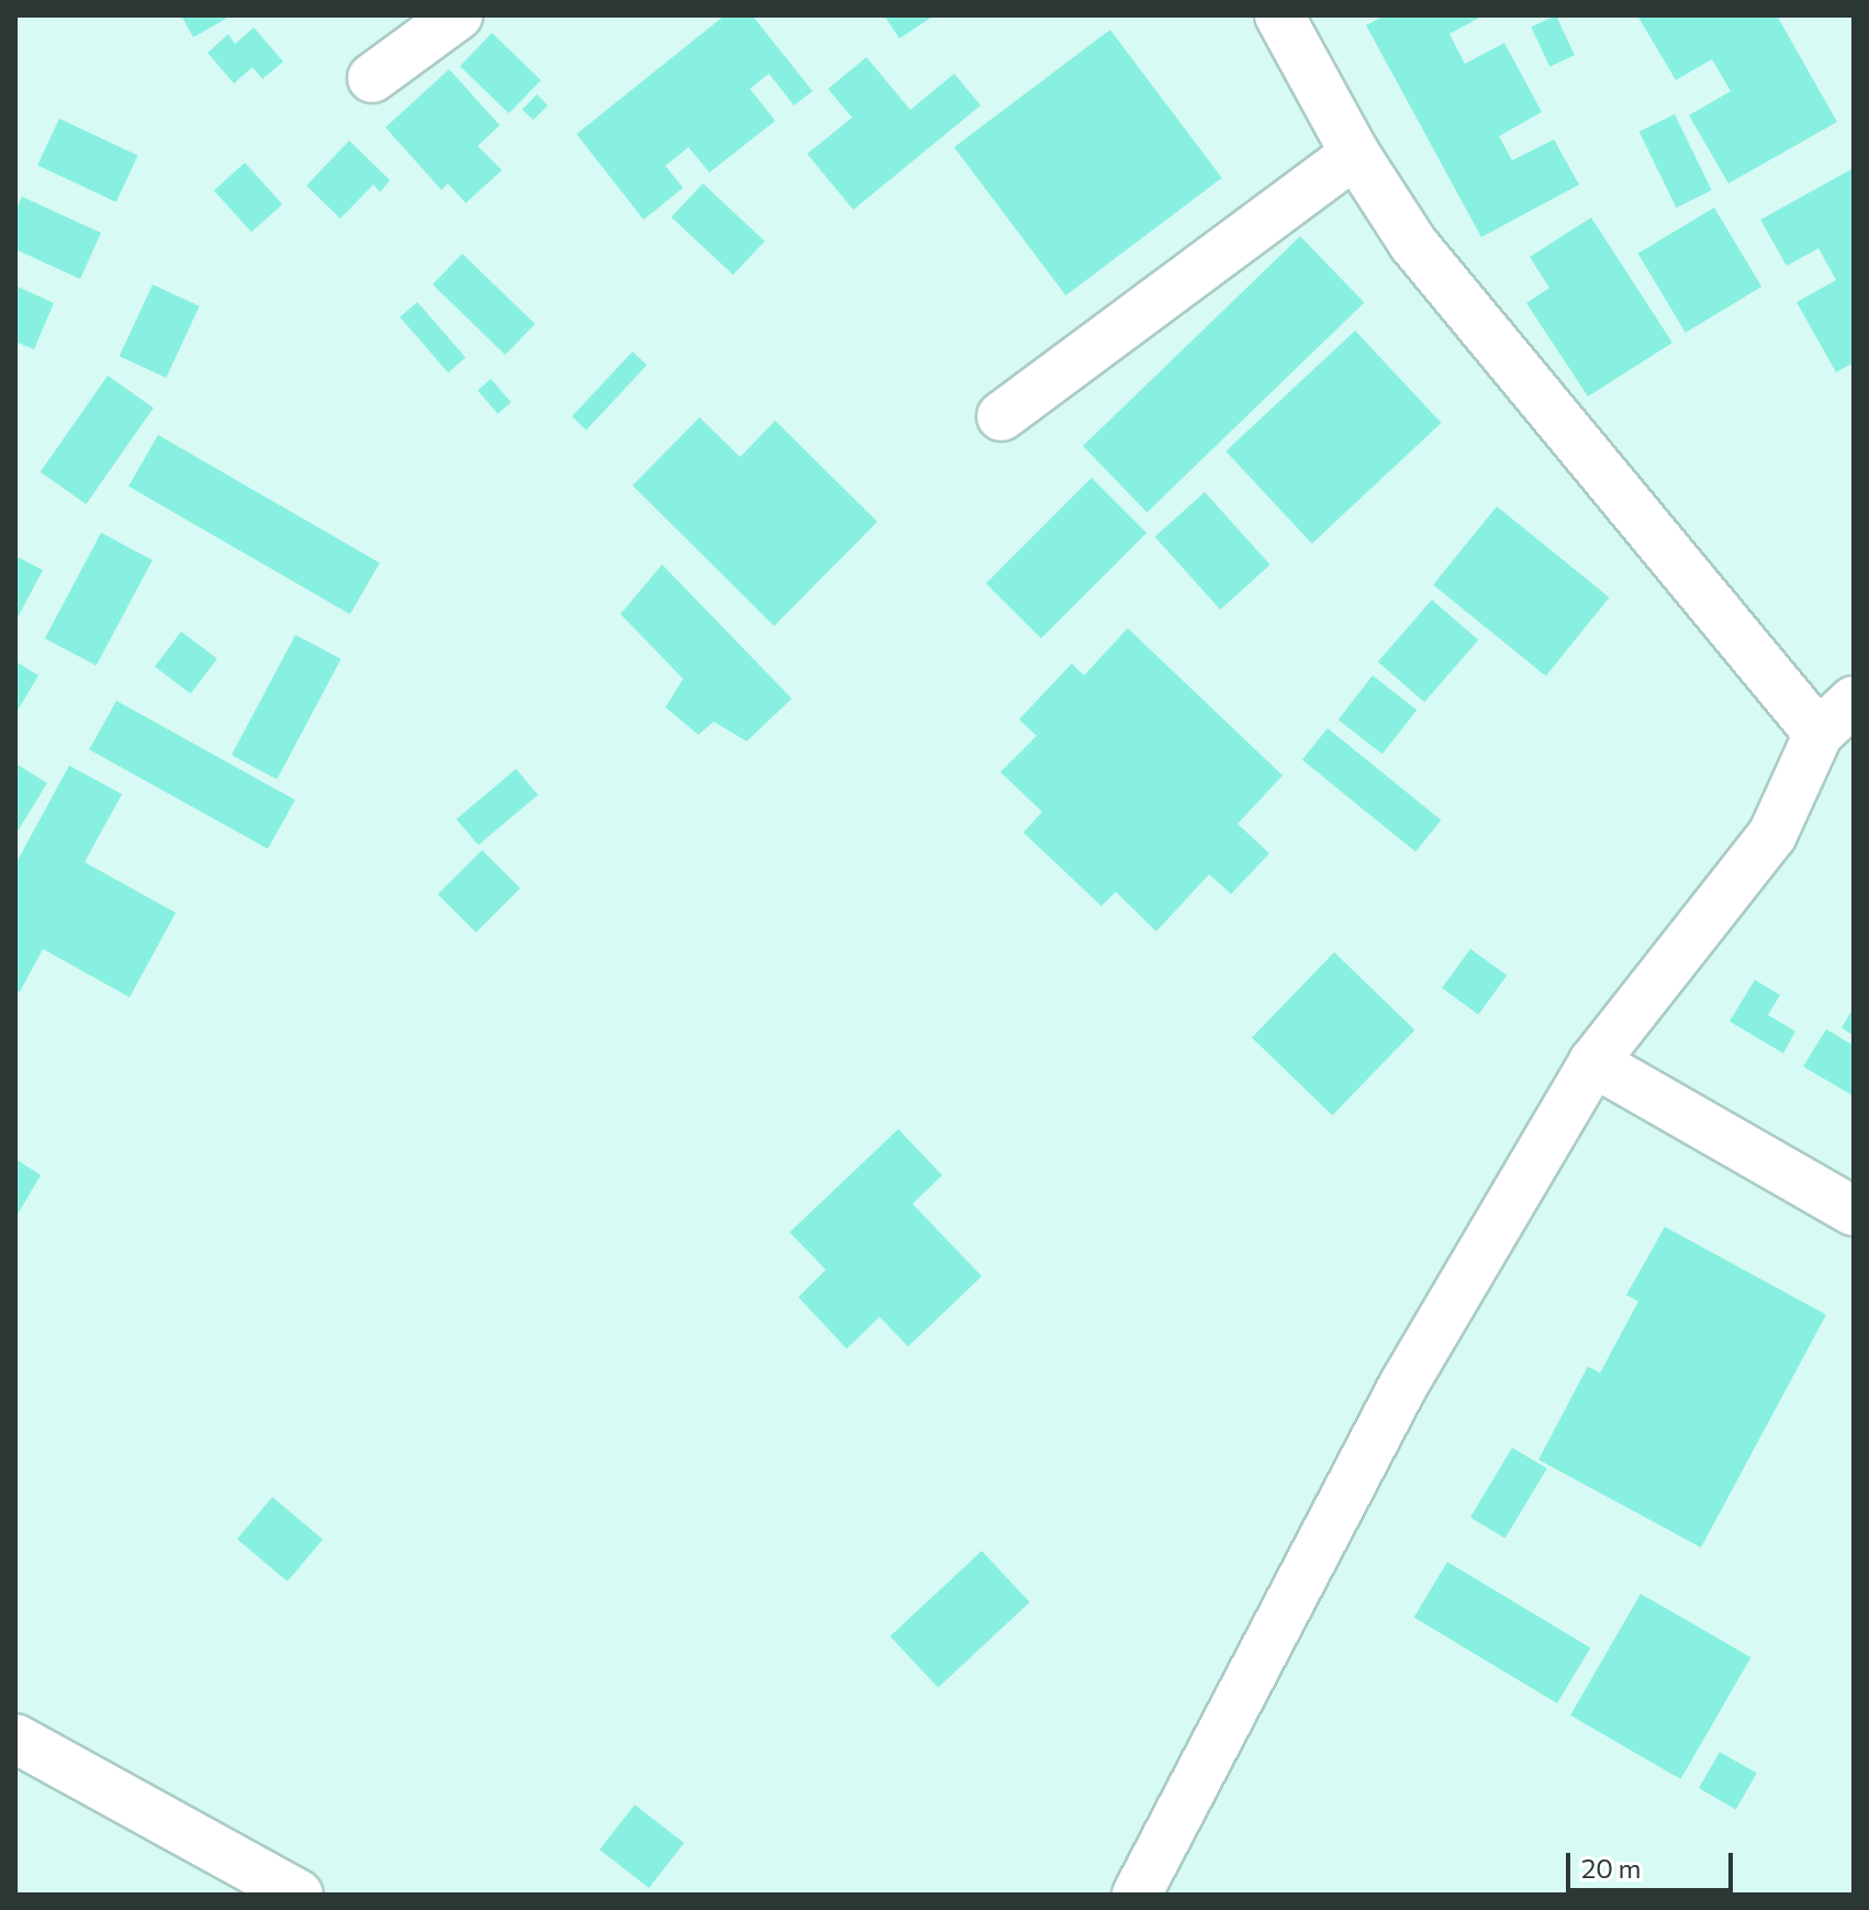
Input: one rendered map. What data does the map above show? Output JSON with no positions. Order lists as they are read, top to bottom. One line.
{"scale_bar":"20 m"}
